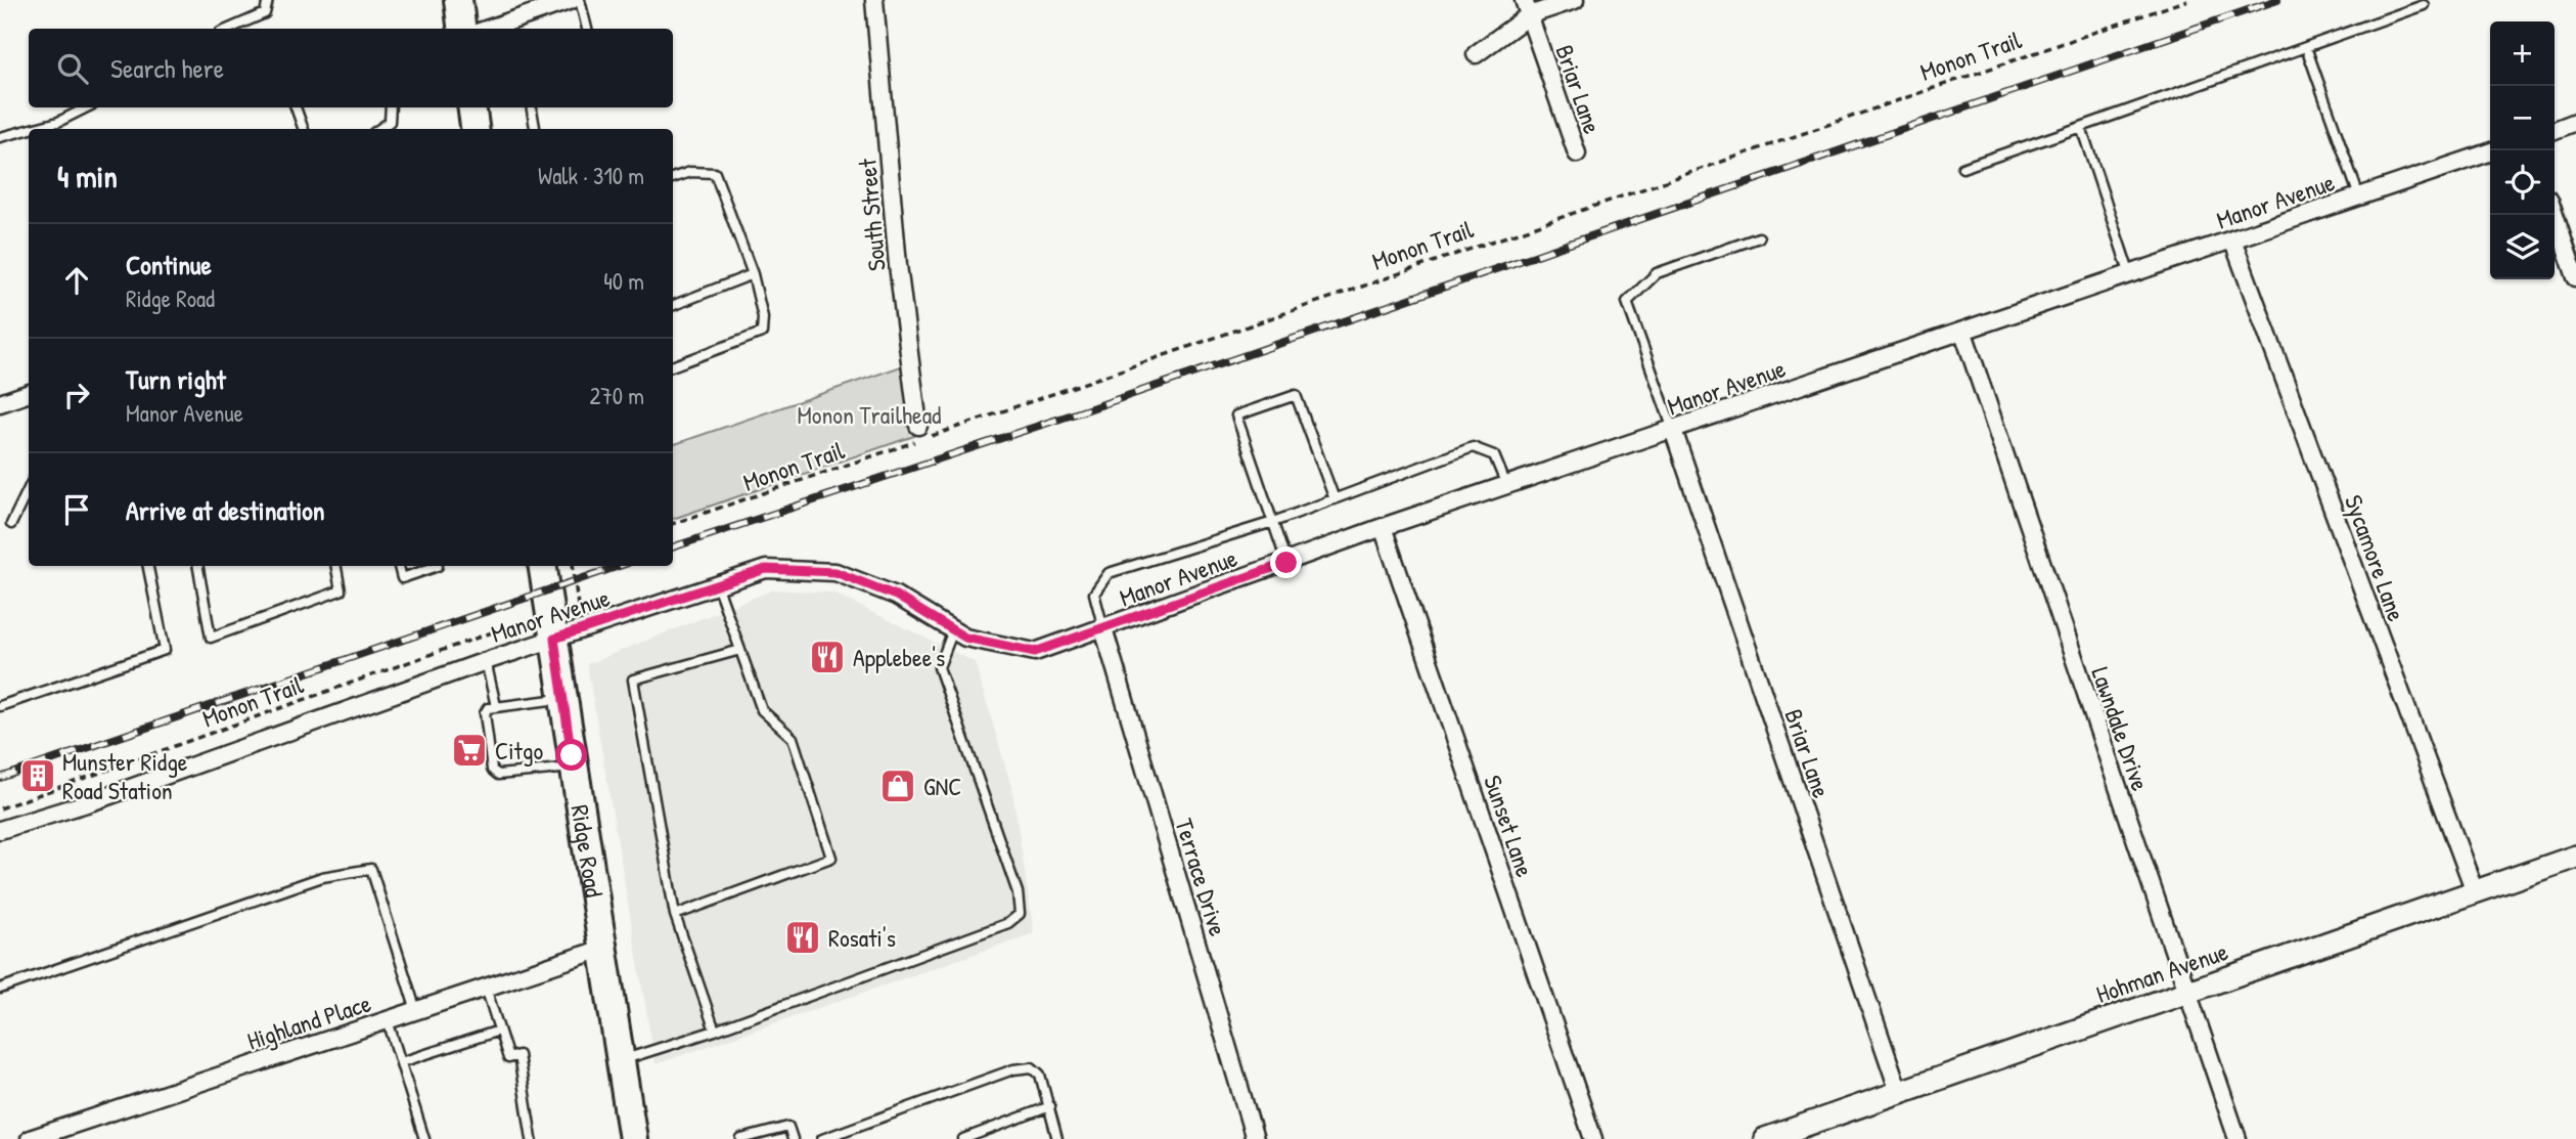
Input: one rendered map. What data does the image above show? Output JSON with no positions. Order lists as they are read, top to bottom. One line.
{"streets":{"main road":["Ridge Road"],"street":["Briar Lane","Manor Avenue","South Street","Sycamore Lane","Lawndale Drive","Sunset Lane","Terrace Drive","Hohman Avenue","Highland Place"],"path":["Monon Trail"]},"crossings":[["Monon Trail","South Street"],["Briar Lane","Manor Avenue"],["Briar Lane","Hohman Avenue"],["Manor Avenue","Sycamore Lane"],["Manor Avenue","Lawndale Drive"],["Manor Avenue","Sunset Lane"],["Manor Avenue","Ridge Road"],["Manor Avenue","Terrace Drive"],["Sycamore Lane","Hohman Avenue"],["Lawndale Drive","Hohman Avenue"],["Ridge Road","Highland Place"]],"parks":["Monon Trailhead"],"places":{"restaurant":["Applebee's","Rosati's"],"supermarket":["Citgo"],"building":["Munster Ridge Road Station"],"shop":["GNC"]},"page":{"map_buttons":["+","−"],"search":"Search here","heading":["4 min","Walk · 310 m"],"list":[["Continue","Ridge Road","40 m"],["Turn right","Manor Avenue","270 m"],"Arrive at destination"]}}
